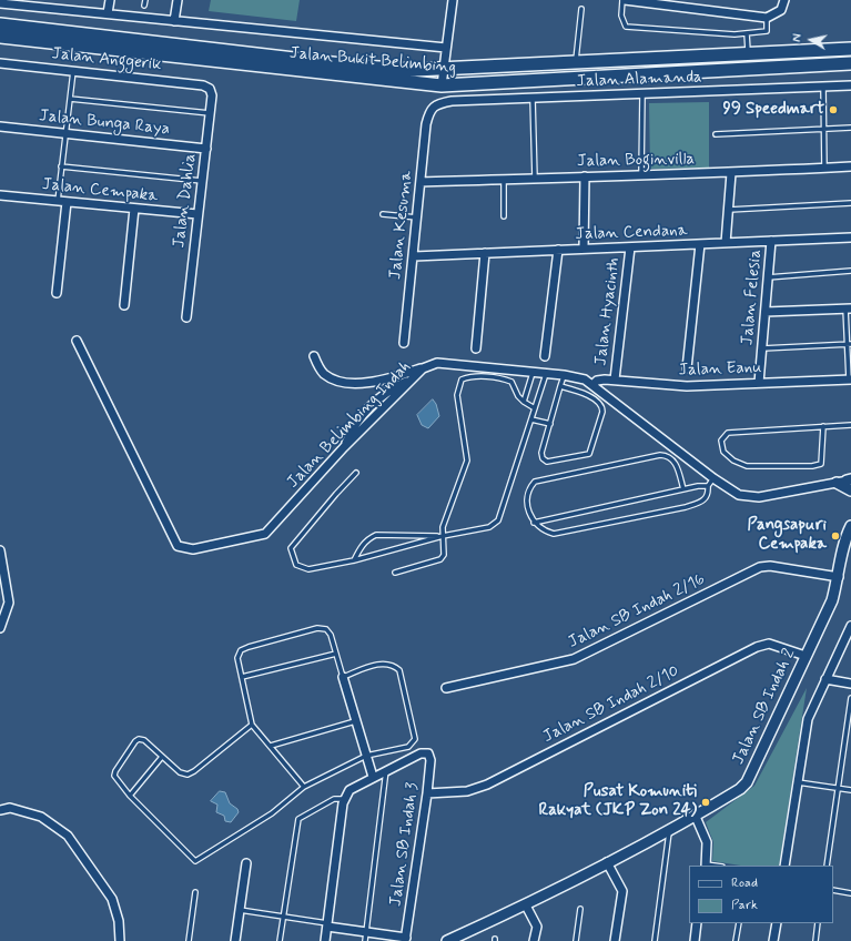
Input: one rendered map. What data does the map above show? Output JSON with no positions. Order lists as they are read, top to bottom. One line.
{"streets":{"main road":["Jalan Bukit Belimbing"],"street":["Jalan Anggerik","Jalan Alamanda","Jalan Bunga Raya","Jalan Boginvilla","Jalan Cempaka","Jalan Dahlia","Jalan Kesuma","Jalan Cendana","Jalan Felesia","Jalan Hyacinth","Jalan Eanu","Jalan Belimbing Indah","Jalan SB Indah 2/16","Jalan SB Indah 2/10","Jalan SB Indah 2","Jalan SB Indah 3"]},"crossings":[["Jalan Anggerik","Jalan Dahlia"],["Jalan Alamanda","Jalan Kesuma"],["Jalan Bunga Raya","Jalan Dahlia"],["Jalan Boginvilla","Jalan Kesuma"],["Jalan Cempaka","Jalan Dahlia"],["Jalan Kesuma","Jalan Cendana"],["Jalan Cendana","Jalan Felesia"],["Jalan Cendana","Jalan Hyacinth"],["Jalan Felesia","Jalan Eanu"],["Jalan Hyacinth","Jalan Eanu"],["Jalan Eanu","Jalan Belimbing Indah"],["Jalan SB Indah 2/16","Jalan SB Indah 2"],["Jalan SB Indah 2/10","Jalan SB Indah 2"],["Jalan SB Indah 2/10","Jalan SB Indah 3"]],"places":["99 Speedmart","Pangsapuri Cempaka","Pusat Komuniti Rakyat (JKP Zon 24)"],"legend":["Road","Park"],"north":"left"}
